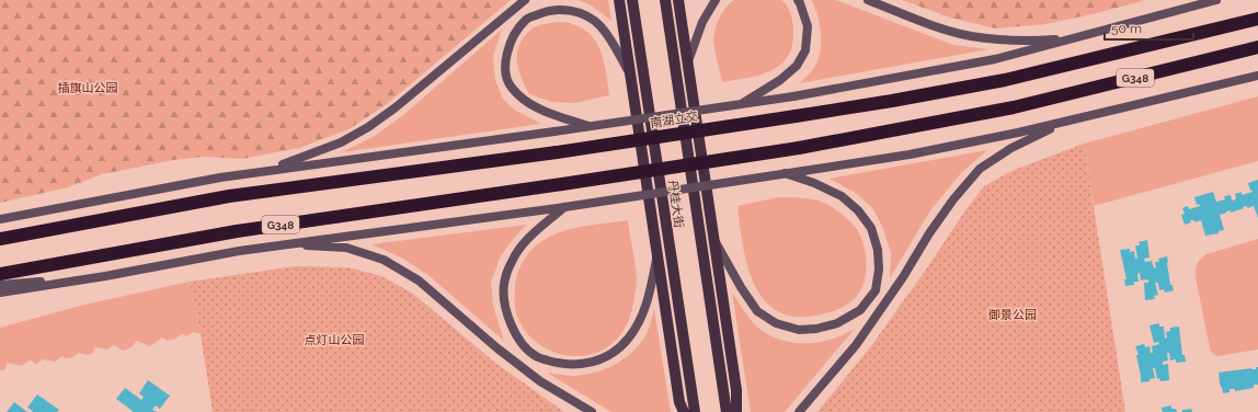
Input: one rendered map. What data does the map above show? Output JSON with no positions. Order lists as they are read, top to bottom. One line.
{"streets":{"highway":["G348","南湖立交"],"main road":["丹桂大街"]},"parks":["插旗山公园","御景公园","点灯山公园"],"scale_bar":"50 m"}
